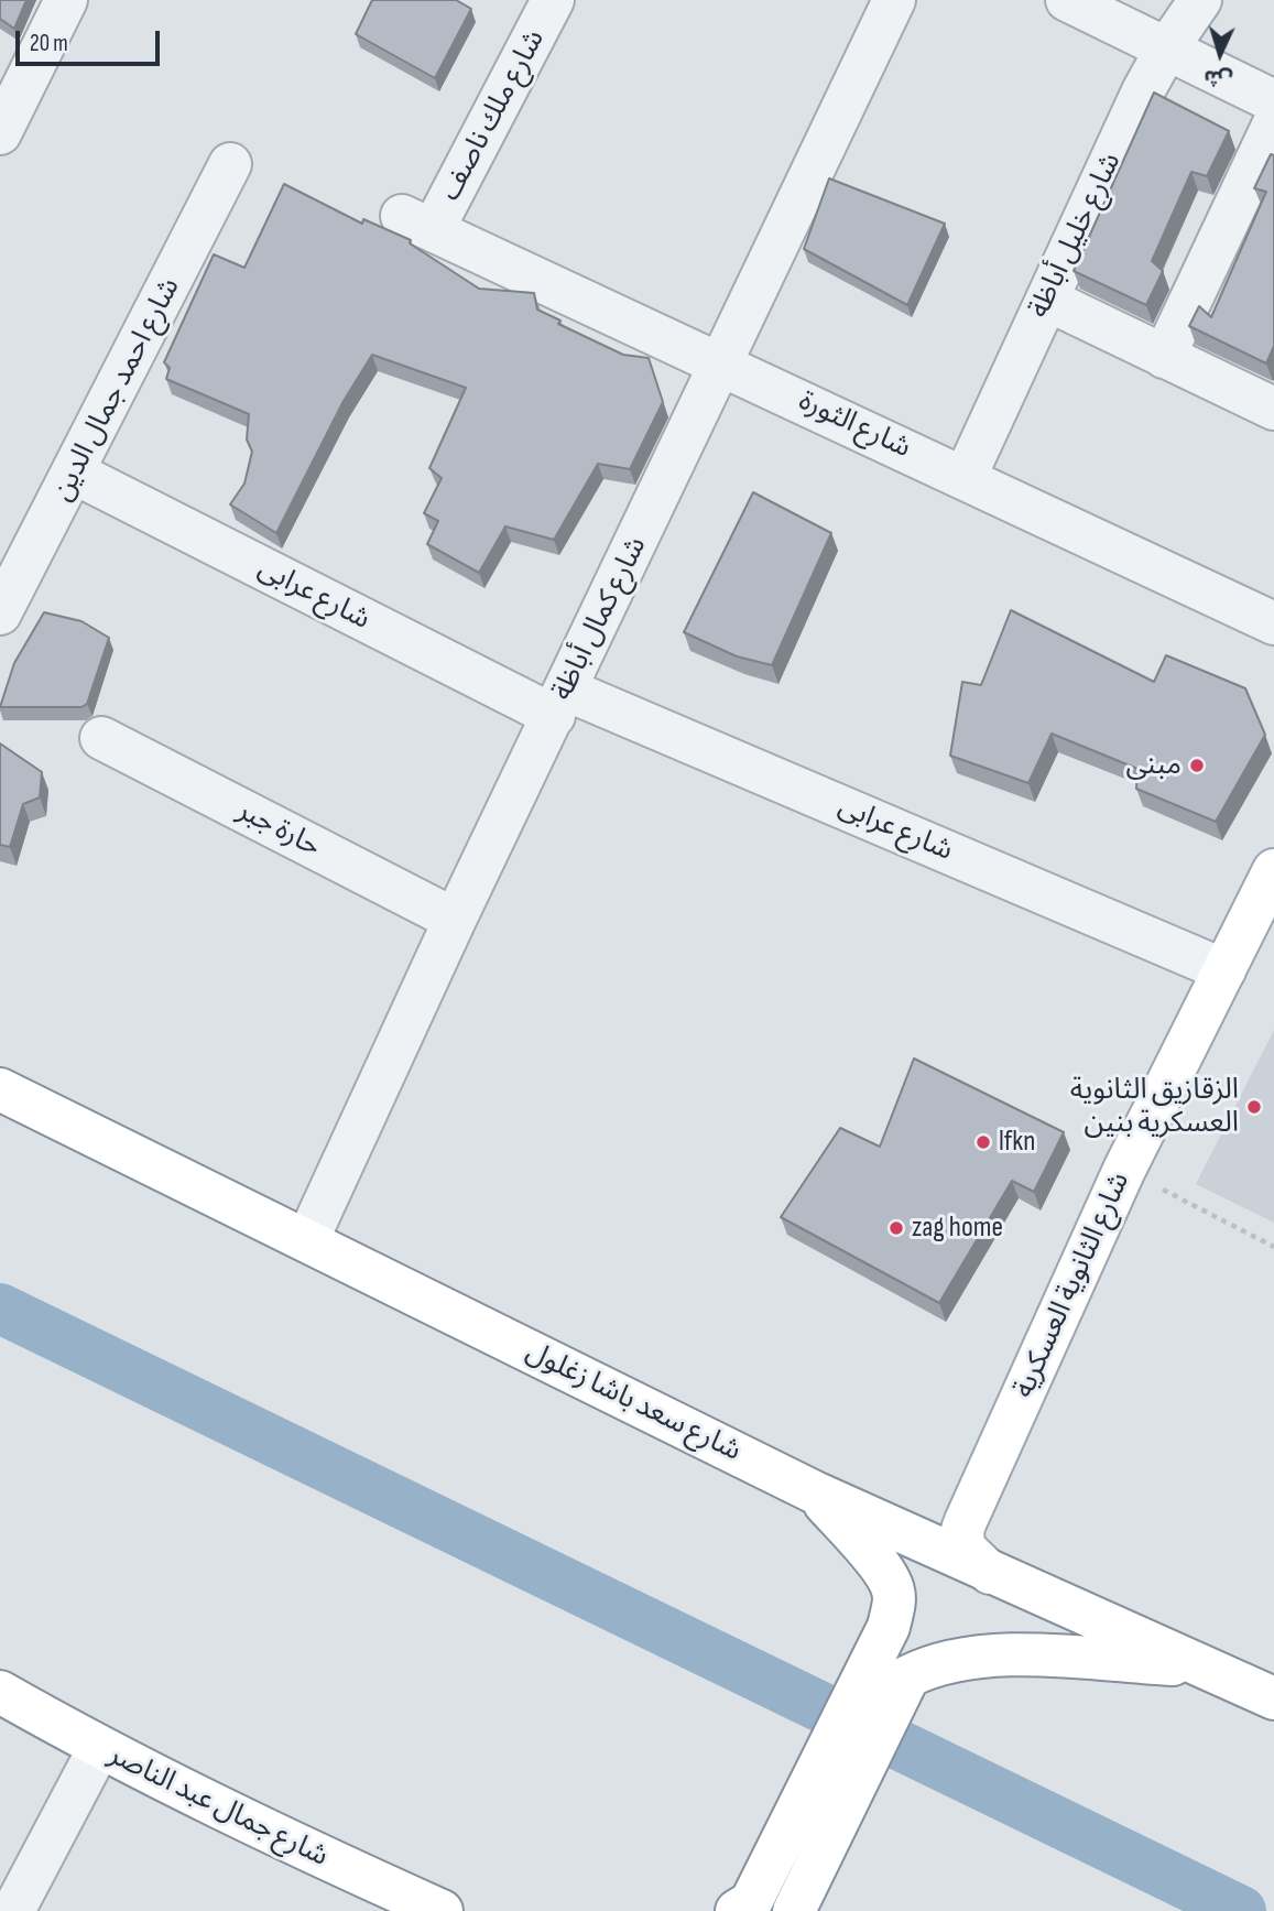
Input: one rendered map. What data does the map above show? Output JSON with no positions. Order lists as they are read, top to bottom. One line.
{"streets":{"main road":["شارع الثانوية العسكرية","شارع سعد باشا زغلول","شارع جمال عبد الناصر"],"street":["شارع ملك ناصف","شارع خليل أباظة","شارع احمد جمال الدين","شارع الثورة","شارع عرابى","شارع كمال أباظة","حارة جبر"]},"crossings":[["شارع ملك ناصف","شارع الثورة"],["شارع خليل أباظة","شارع الثورة"],["شارع احمد جمال الدين","شارع عرابى"],["شارع الثورة","شارع كمال أباظة"],["شارع عرابى","شارع كمال أباظة"],["شارع عرابى","شارع الثانوية العسكرية"],["شارع كمال أباظة","حارة جبر"],["شارع كمال أباظة","شارع سعد باشا زغلول"],["شارع الثانوية العسكرية","شارع سعد باشا زغلول"]],"places":["مبنى","الزقازيق الثانوية العسكرية بنين","lfkn","zag home"],"scale_bar":"20 m","north":"bottom"}
